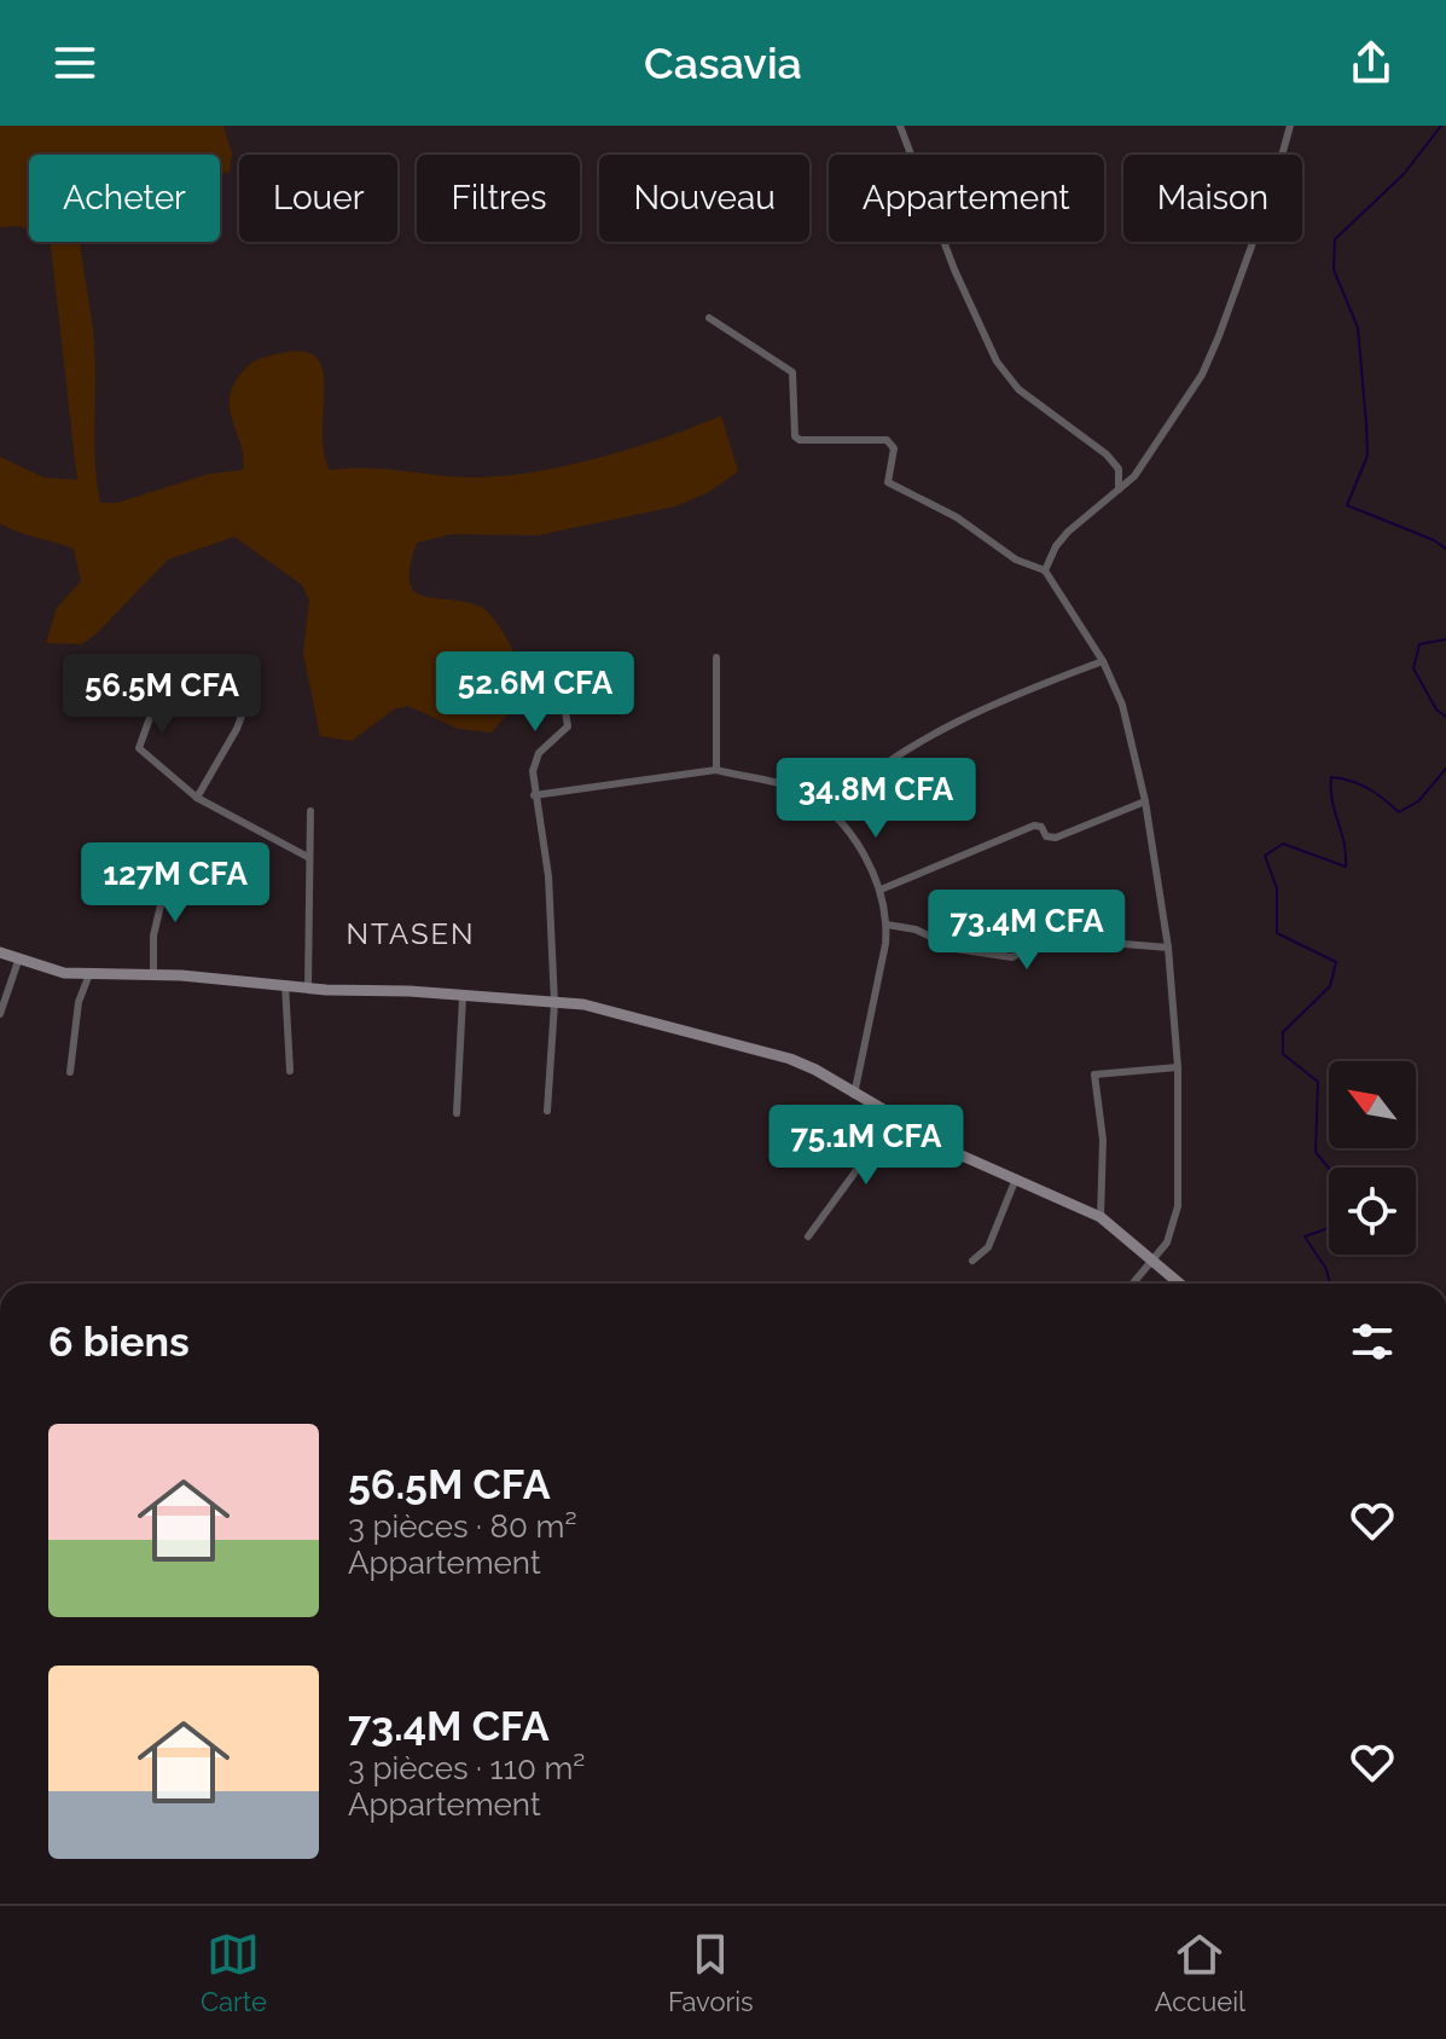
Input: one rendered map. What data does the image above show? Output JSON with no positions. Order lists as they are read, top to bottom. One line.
{"districts":["NTASEN"],"north":"top left","page":{"header":"Casavia","chip":["Acheter","Louer","Filtres","Nouveau","Appartement","Maison"],"price":["52.6M CFA","56.5M CFA","34.8M CFA","127M CFA","73.4M CFA","75.1M CFA"],"heading":"6 biens","list":[{"name":"56.5M CFA","note":"3 pièces · 80 m² · Appartement"},{"name":"73.4M CFA","note":"3 pièces · 110 m² · Appartement"}],"tabs":["Carte","Favoris","Accueil"]}}
